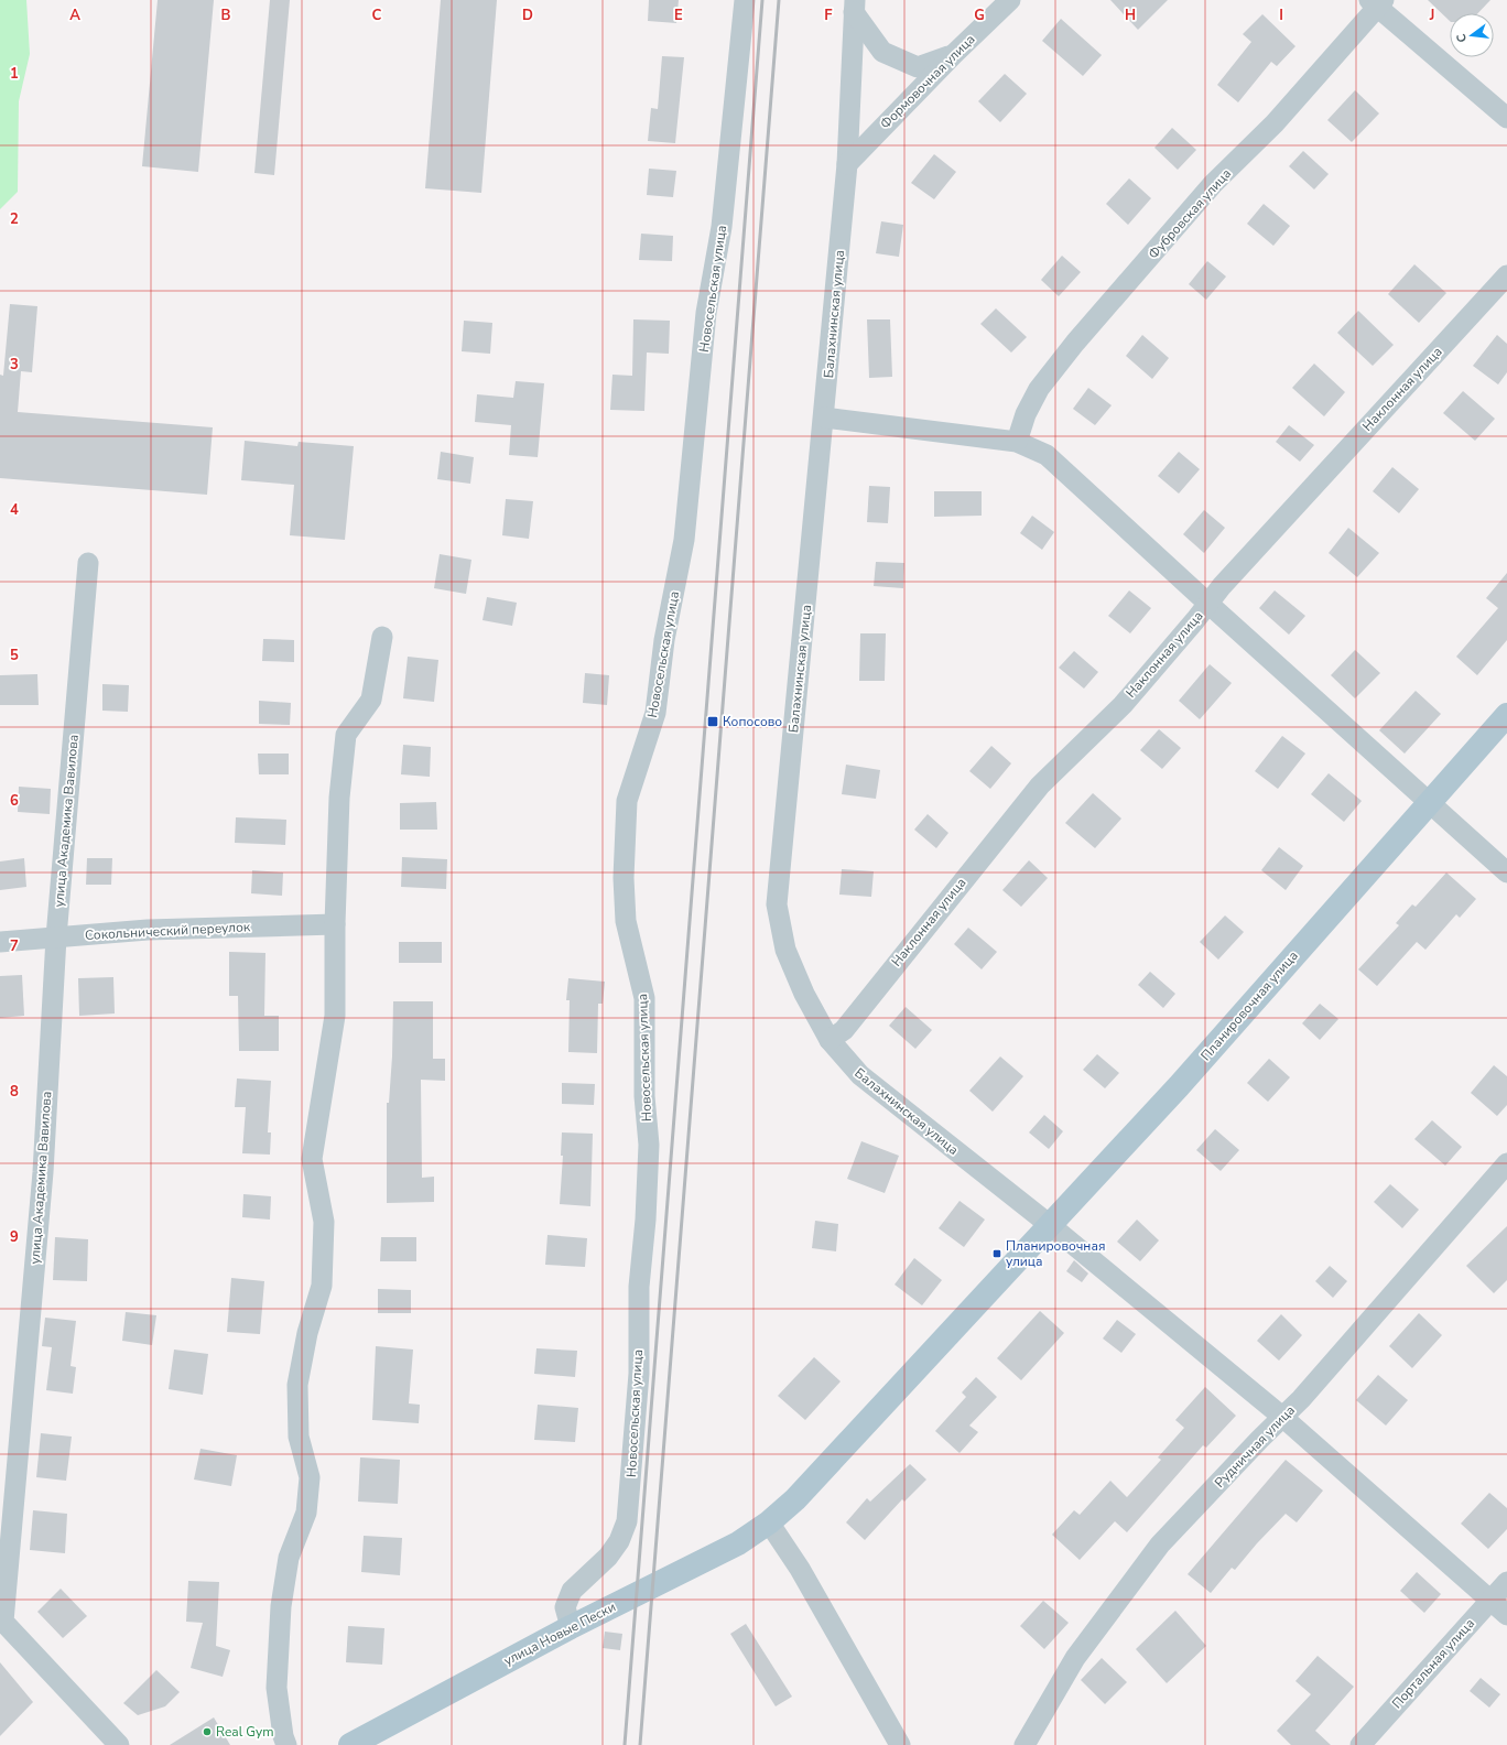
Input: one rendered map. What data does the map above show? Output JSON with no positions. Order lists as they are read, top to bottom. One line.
{"streets":{"main road":["Планировочная улица","улица Новые Пески"],"street":["Формовочная улица","Фубровская улица","Новосельская улица","Балахнинская улица","Наклонная улица","улица Академика Вавилова","Сокольнический переулок","Рудничная улица","Портальная улица"]},"crossings":[["Формовочная улица","Балахнинская улица"],["Новосельская улица","улица Новые Пески"],["Балахнинская улица","Наклонная улица"],["Балахнинская улица","Планировочная улица"],["Балахнинская улица","Рудничная улица"],["Балахнинская улица","Портальная улица"],["улица Академика Вавилова","Сокольнический переулок"],["Планировочная улица","улица Новые Пески"]],"places":{"transit":["Копосово","Планировочная улица"],"other":["Real Gym"]},"north":"left","grid":{"columns":["A","B","C","D","E","F","G","H","I","J"],"rows":["1","2","3","4","5","6","7","8","9"]}}
